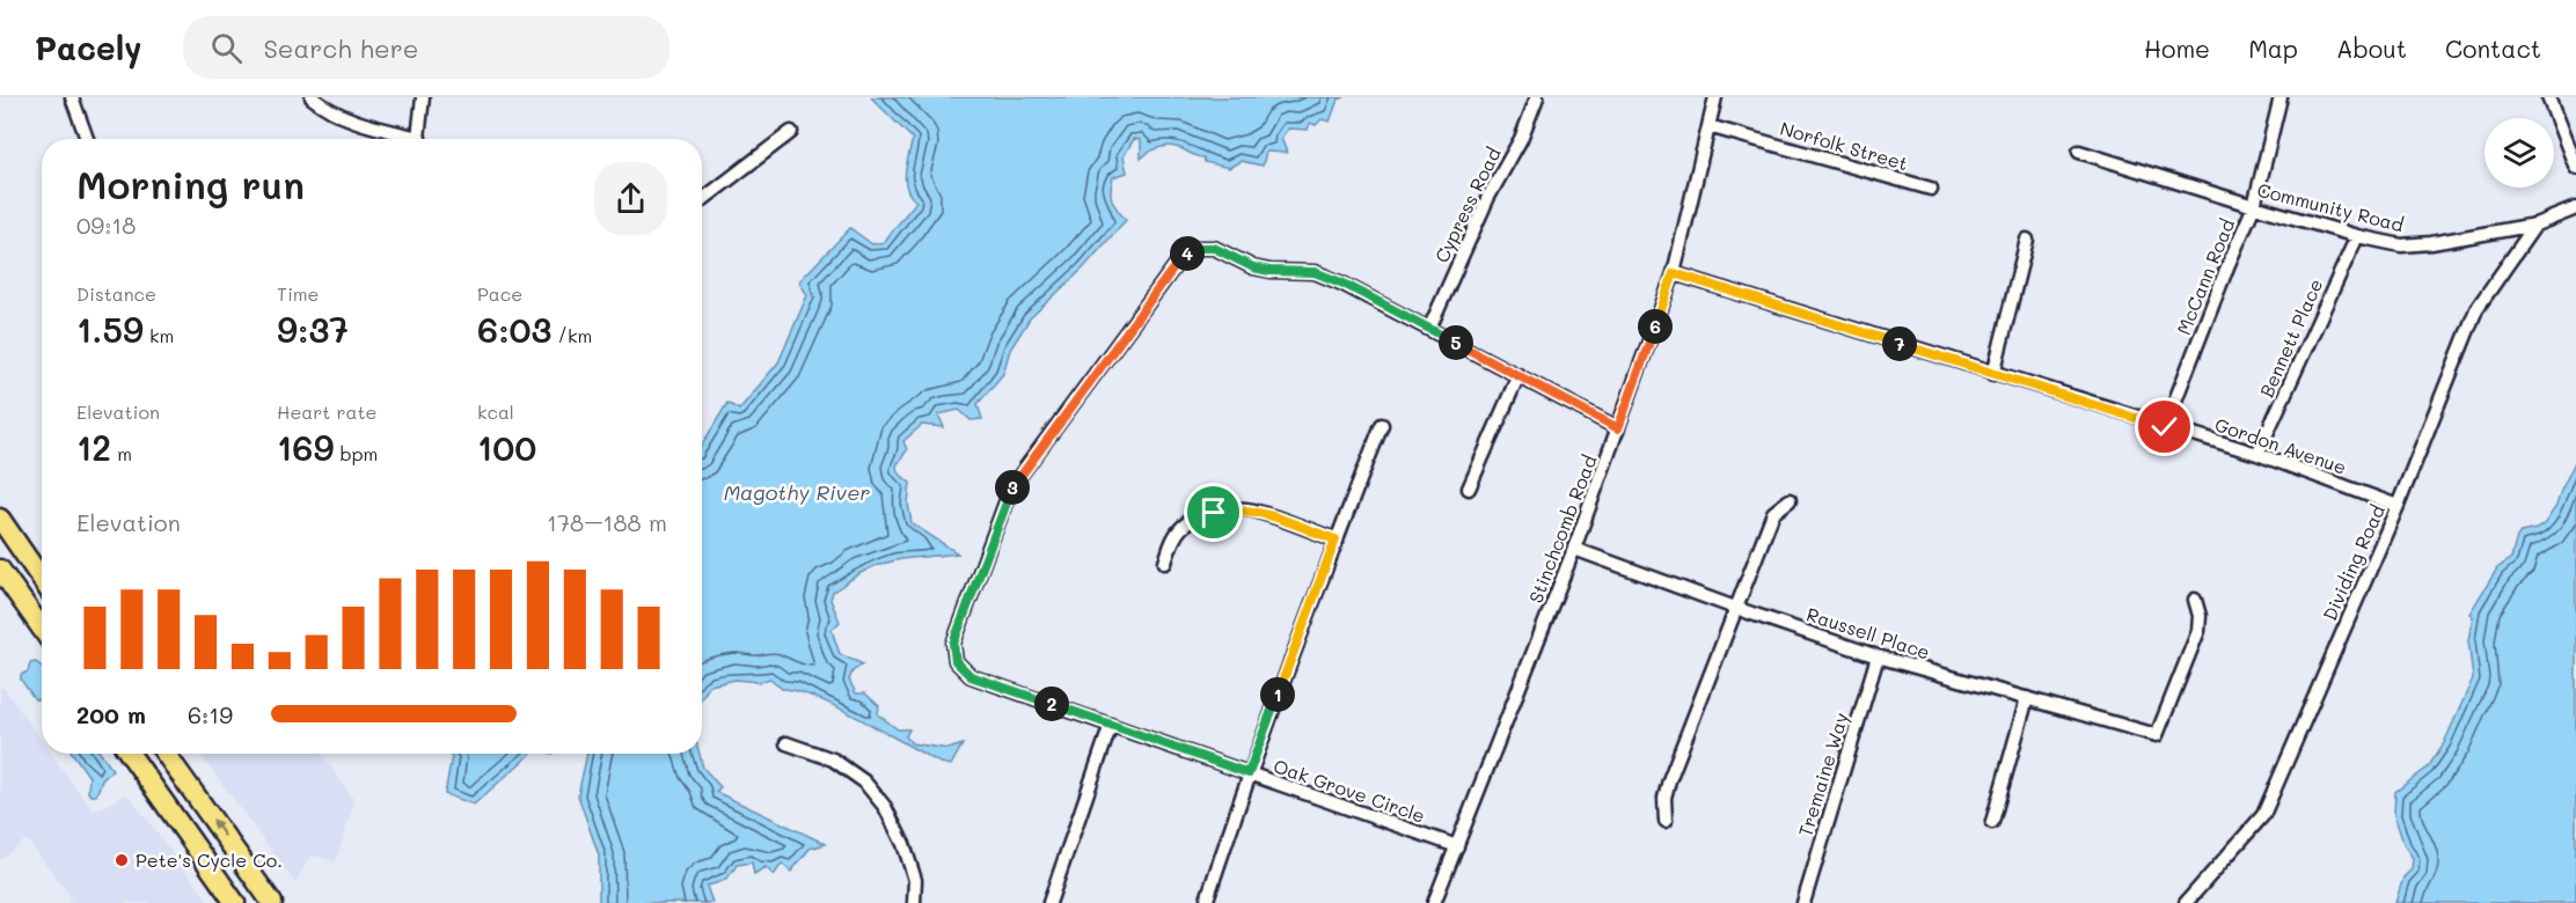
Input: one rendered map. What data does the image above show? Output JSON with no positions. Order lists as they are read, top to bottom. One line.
{"streets":{"street":["Norfolk Street","Cypress Road","Community Road","McCann Road","Bennett Place","Gordon Avenue","Stinchcomb Road","Dividing Road","Raussell Place","Tremaine Way","Oak Grove Circle"]},"crossings":[["Norfolk Street","Stinchcomb Road"],["Cypress Road","Oak Grove Circle"],["Community Road","McCann Road"],["Community Road","Bennett Place"],["Community Road","Dividing Road"],["McCann Road","Gordon Avenue"],["Bennett Place","Gordon Avenue"],["Gordon Avenue","Stinchcomb Road"],["Gordon Avenue","Dividing Road"],["Stinchcomb Road","Raussell Place"],["Stinchcomb Road","Oak Grove Circle"],["Raussell Place","Tremaine Way"]],"water":["Magothy River"],"places":["Pete's Cycle Co."],"page":{"header":"Pacely","search":"Search here","nav":["Home","Map","About","Contact"],"heading":["Morning run","09:18"],"pins":["4","6","5","7","3","1","2"],"stats":[["Distance","1.59 km"],["Time","9:37"],["Pace","6:03 /km"],["Elevation","12 m"],["Heart rate","169 bpm"],["kcal","100"]],"chart":["Elevation","178–188 m"],"list":[{"name":"200 m","note":"6:19"}]}}
